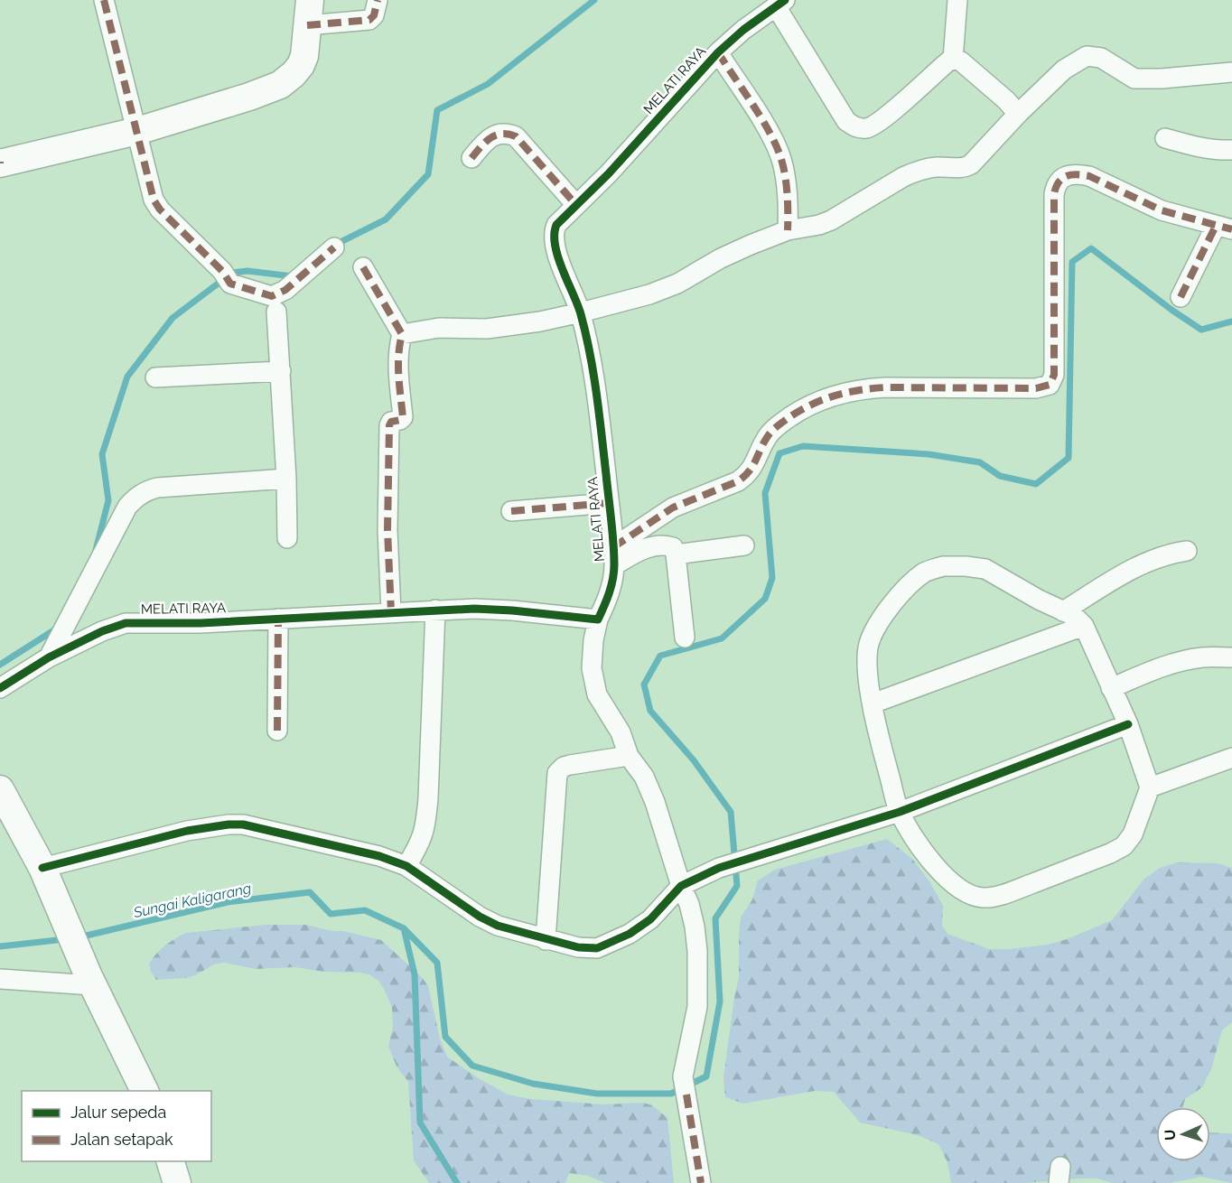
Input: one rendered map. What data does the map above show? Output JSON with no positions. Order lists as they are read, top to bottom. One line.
{"streets":{"street":["MELATI RAYA"]},"water":["Sungai Kaligarang"],"legend":["Jalur sepeda","Jalan setapak"],"north":"left"}
